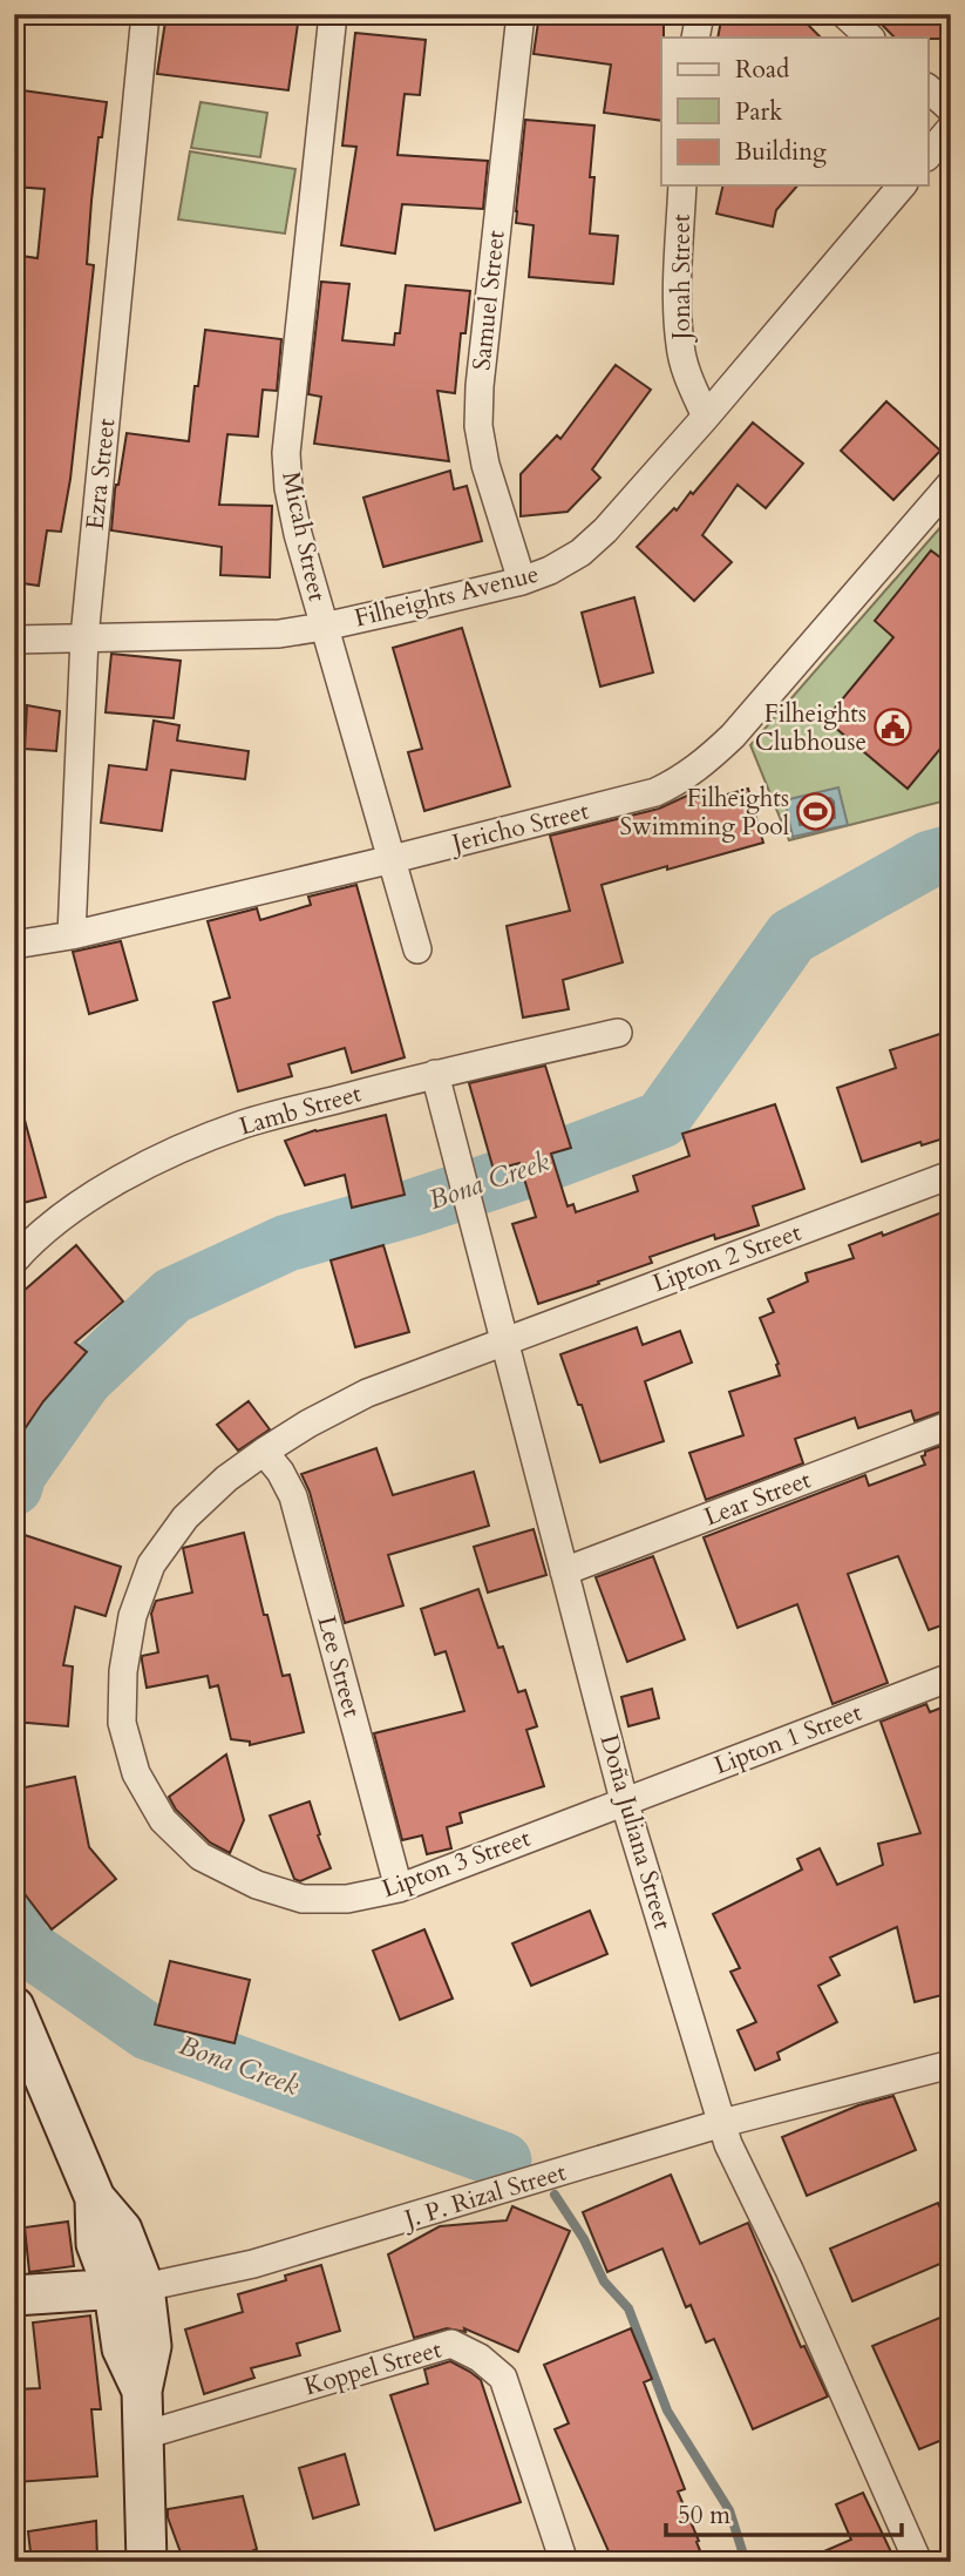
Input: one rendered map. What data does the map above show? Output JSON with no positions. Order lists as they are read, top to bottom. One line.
{"streets":{"street":["Jonah Street","Samuel Street","Ezra Street","Micah Street","Filheights Avenue","Jericho Street","Lamb Street","Lipton 2 Street","Lear Street","Lee Street","Lipton 1 Street","Doña Juliana Street","Lipton 3 Street","J. P. Rizal Street","Koppel Street"]},"crossings":[["Jonah Street","Filheights Avenue"],["Samuel Street","Filheights Avenue"],["Ezra Street","Filheights Avenue"],["Ezra Street","Jericho Street"],["Micah Street","Filheights Avenue"],["Micah Street","Jericho Street"],["Lamb Street","Doña Juliana Street"],["Lipton 2 Street","Doña Juliana Street"],["Lipton 2 Street","Lipton 3 Street"],["Lear Street","Doña Juliana Street"],["Lee Street","Lipton 3 Street"],["Lipton 1 Street","Doña Juliana Street"],["Lipton 1 Street","Lipton 3 Street"],["Doña Juliana Street","Lipton 3 Street"],["Doña Juliana Street","J. P. Rizal Street"]],"water":["Bona Creek"],"places":{"public building":["Filheights Clubhouse"],"sports":["Filheights Swimming Pool"]},"legend":["Road","Park","Building"],"scale_bar":"50 m"}
